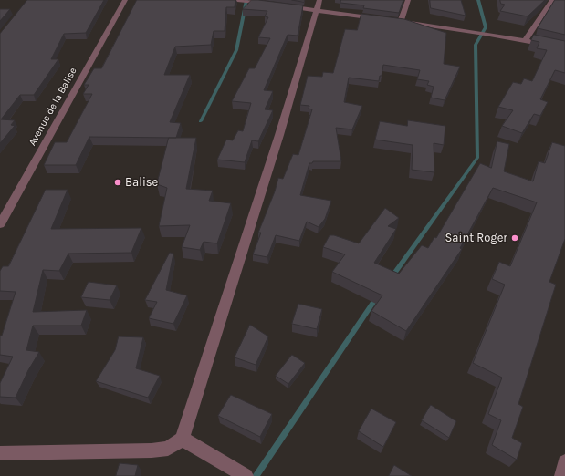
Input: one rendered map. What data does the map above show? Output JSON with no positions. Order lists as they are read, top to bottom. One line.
{"streets":{"street":["Avenue de la Balise"]},"places":["Balise","Saint Roger"]}
